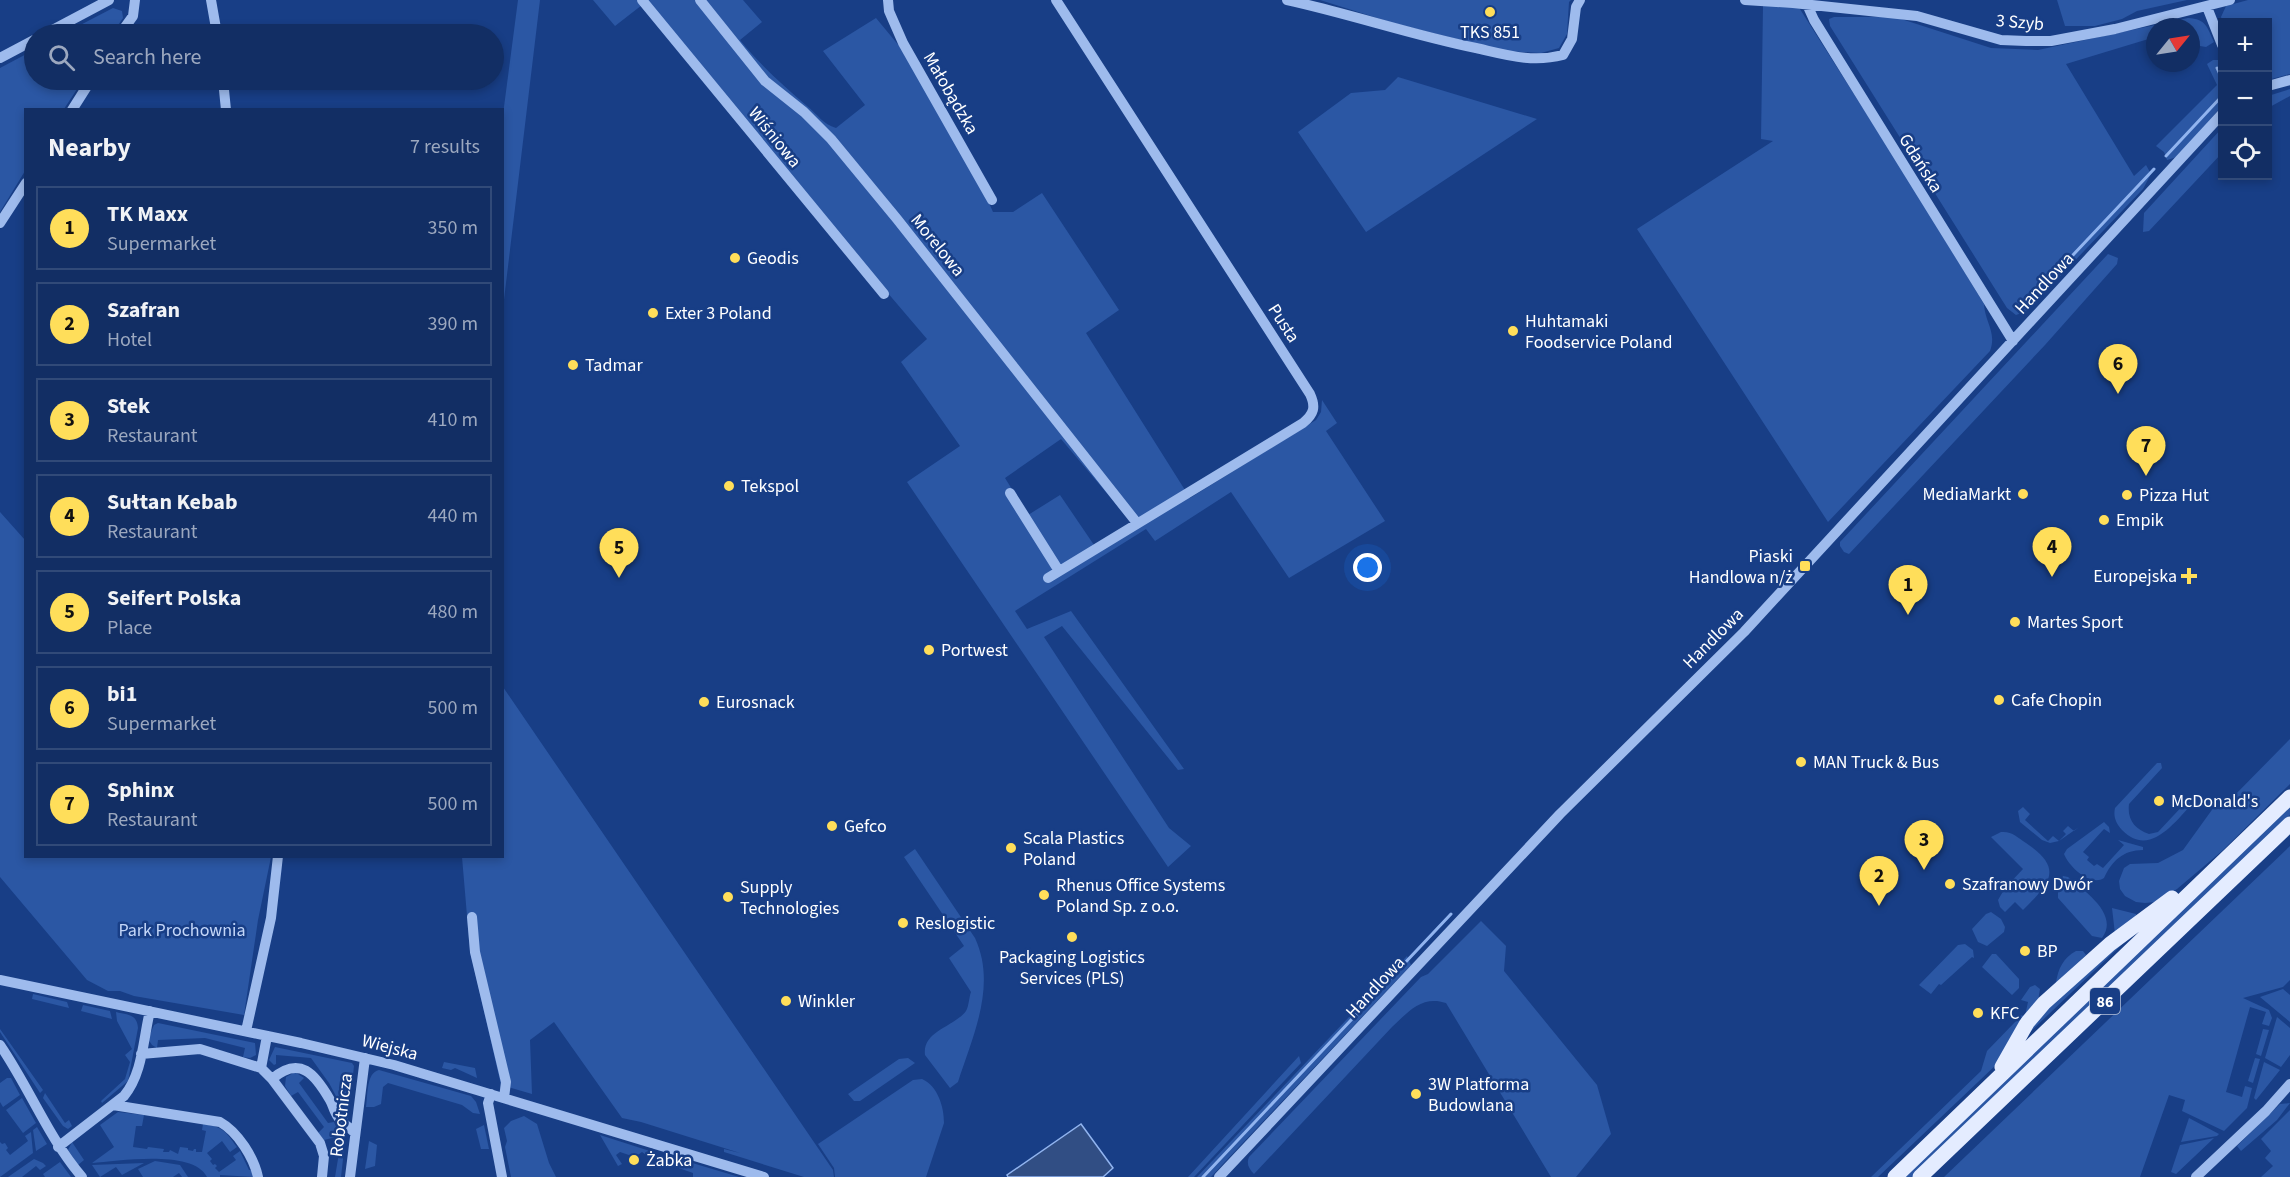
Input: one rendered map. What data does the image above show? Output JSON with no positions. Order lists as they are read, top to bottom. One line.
{"streets":{"main road":["86"],"street":["3 Szyb","Małobądzka","Wiśniowa","Gdańska","Morelowa","Handlowa","Pusta","Wiejska","Robotnicza"]},"crossings":[["3 Szyb","Gdańska"],["Gdańska","Handlowa"],["Morelowa","Pusta"],["Wiejska","Robotnicza"]],"parks":["Park Prochownia"],"places":{"other":["TKS 851","Geodis","Exter 3 Poland","Huhtamaki Foodservice Poland","Tadmar","Tekspol","MediaMarkt","Pizza Hut","Empik","Martes Sport","Portwest","Cafe Chopin","Eurosnack","MAN Truck & Bus","McDonald's","Gefco","Scala Plastics Poland","Szafranowy Dwór","Rhenus Office Systems Poland Sp. z o.o.","Supply Technologies","Reslogistic","Packaging Logistics Services (PLS)","BP","Winkler","KFC","3W Platforma Budowlana","Żabka"],"transit":["Piaski Handlowa n/ż"],"health":["Europejska"]},"north":"top right","page":{"map_buttons":["+","−"],"search":"Search here","heading":["Nearby","7 results"],"list":[{"mark":"1","name":"TK Maxx","note":"Supermarket","value":"350 m"},{"mark":"2","name":"Szafran","note":"Hotel","value":"390 m"},{"mark":"3","name":"Stek","note":"Restaurant","value":"410 m"},{"mark":"4","name":"Sułtan Kebab","note":"Restaurant","value":"440 m"},{"mark":"5","name":"Seifert Polska","note":"Place","value":"480 m"},{"mark":"6","name":"bi1","note":"Supermarket","value":"500 m"},{"mark":"7","name":"Sphinx","note":"Restaurant","value":"500 m"}],"pins":["6","7","4","5","1","3","2"]}}
